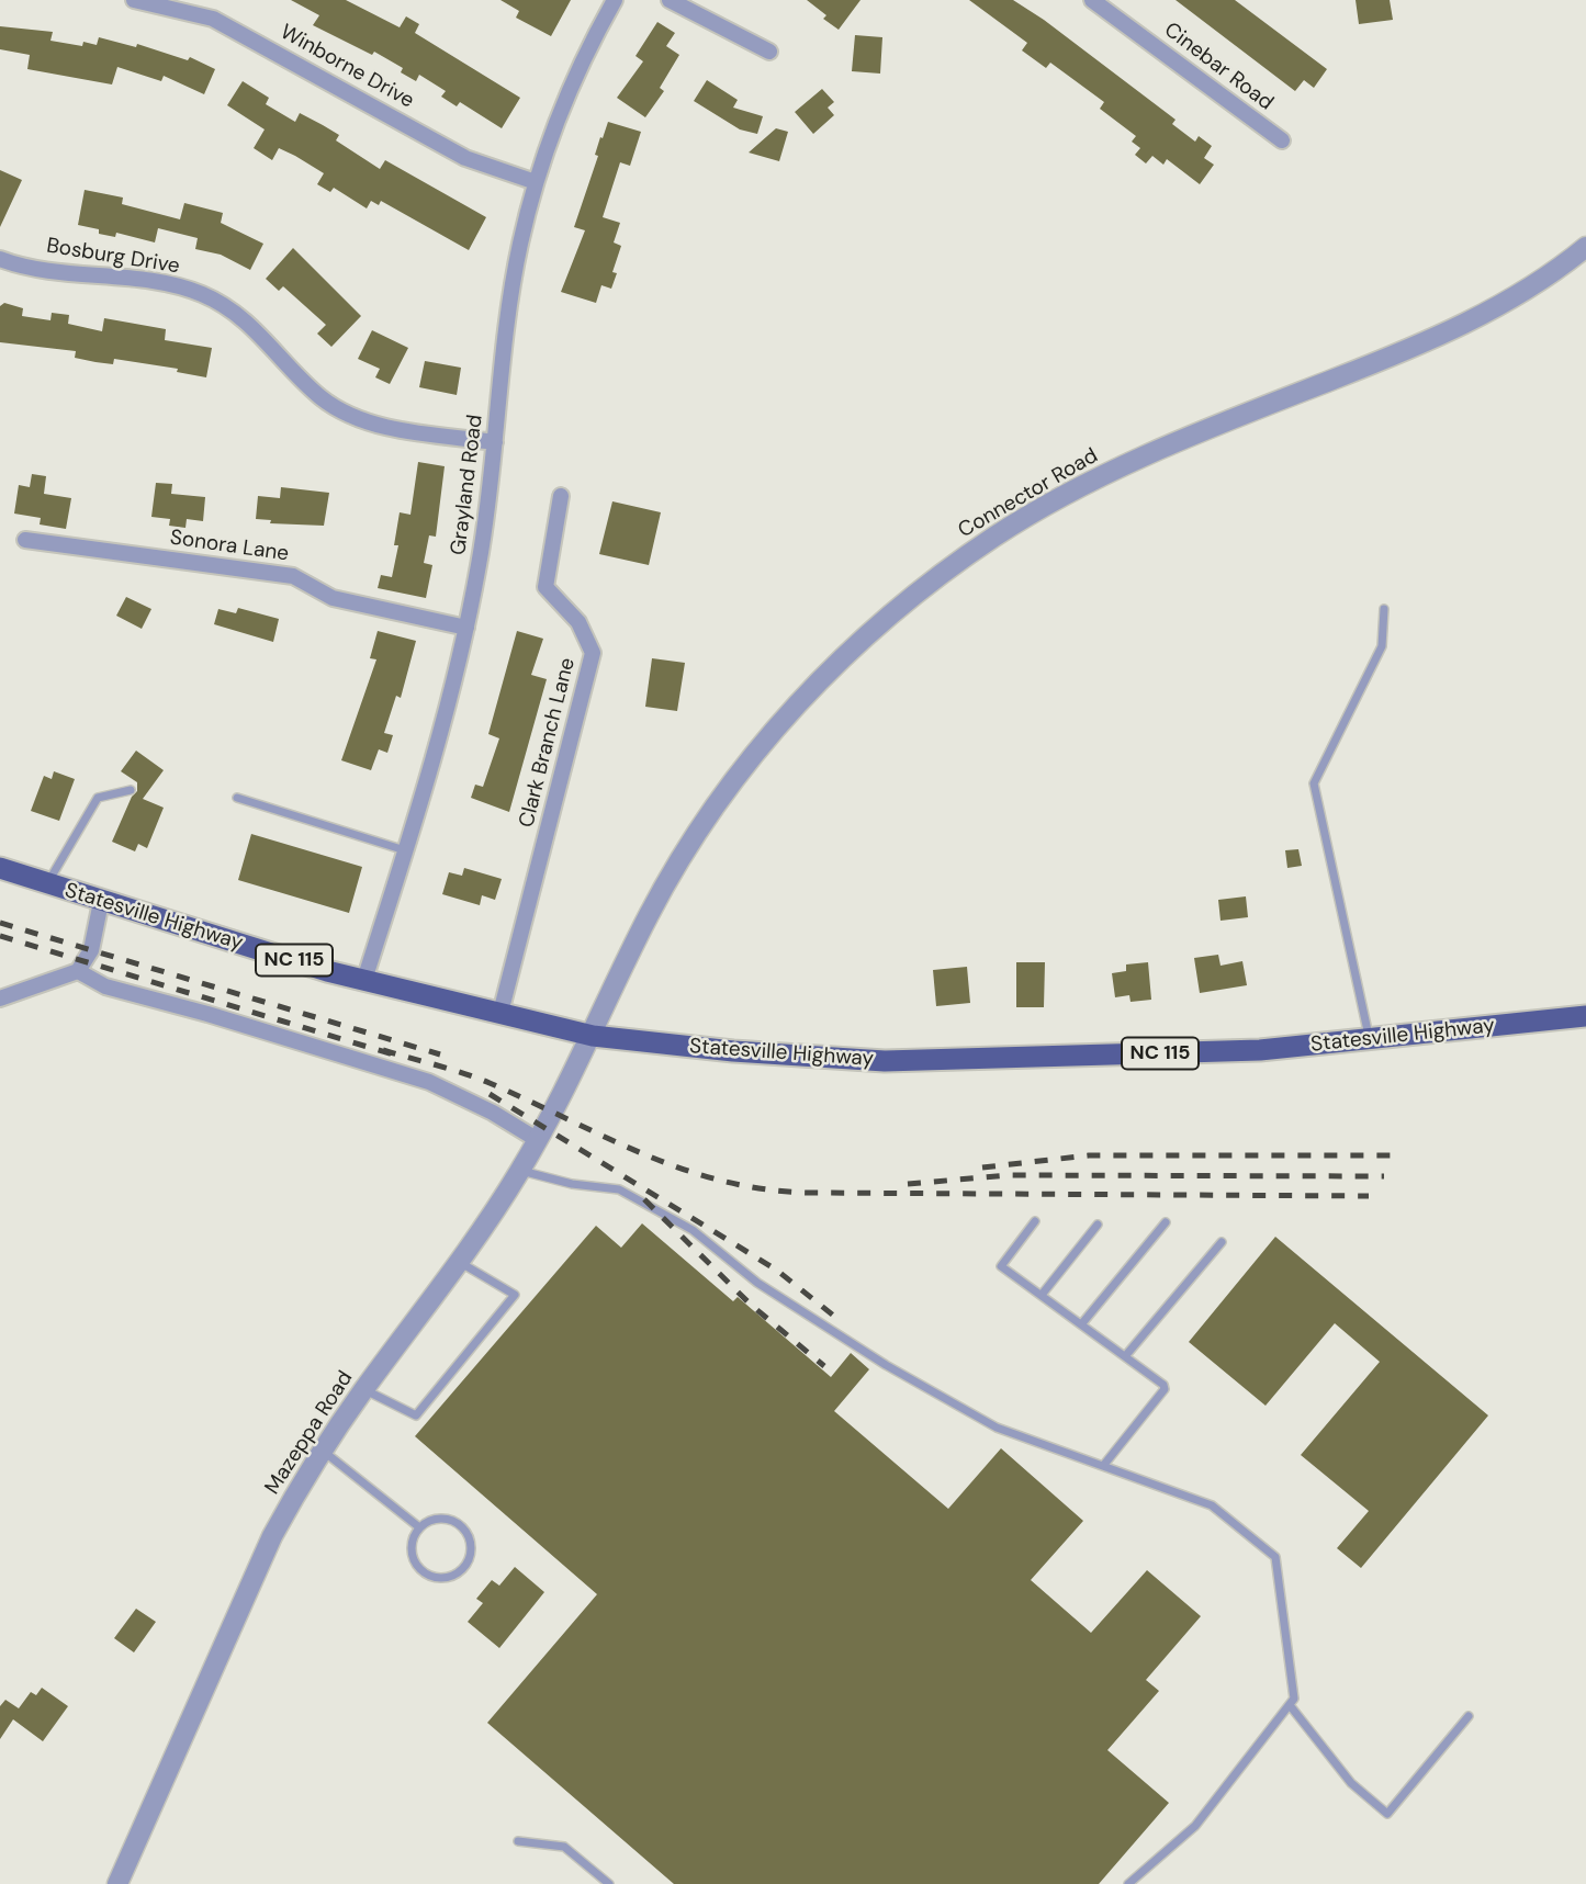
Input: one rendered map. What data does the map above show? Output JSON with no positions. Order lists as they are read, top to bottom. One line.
{"streets":{"main road":["Statesville Highway","NC 115"],"street":["Winborne Drive","Cinebar Road","Bosburg Drive","Grayland Road","Connector Road","Sonora Lane","Clark Branch Lane","Mazeppa Road"]},"crossings":[["Winborne Drive","Grayland Road"],["Bosburg Drive","Grayland Road"],["Grayland Road","Sonora Lane"],["Grayland Road","Statesville Highway"],["Connector Road","Statesville Highway"],["Connector Road","Mazeppa Road"],["Clark Branch Lane","Statesville Highway"],["Statesville Highway","Mazeppa Road"]]}
